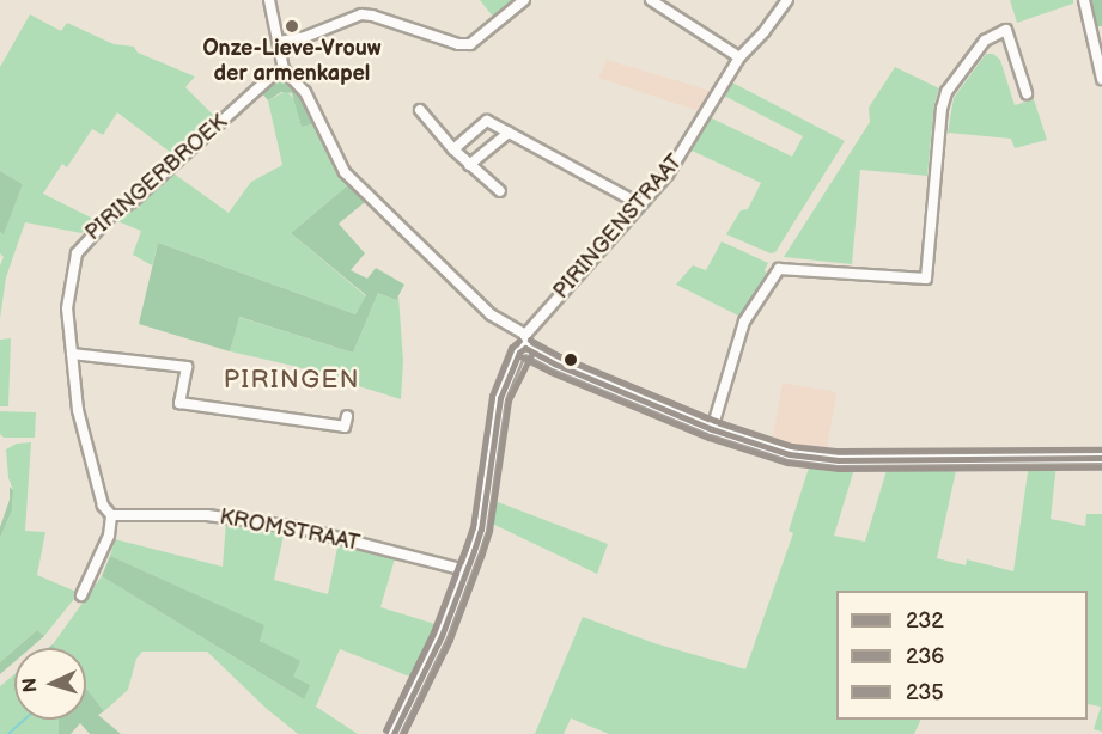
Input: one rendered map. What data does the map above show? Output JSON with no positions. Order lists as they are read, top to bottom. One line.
{"streets":{"street":["PIRINGERBROEK","PIRINGENSTRAAT","KROMSTRAAT"]},"crossings":[["PIRINGERBROEK","KROMSTRAAT"]],"districts":["PIRINGEN"],"places":["Onze-Lieve-Vrouw der armenkapel"],"lines":["transit line 235","transit line 232","transit line 236"],"legend":["232","236","235"],"north":"left"}
